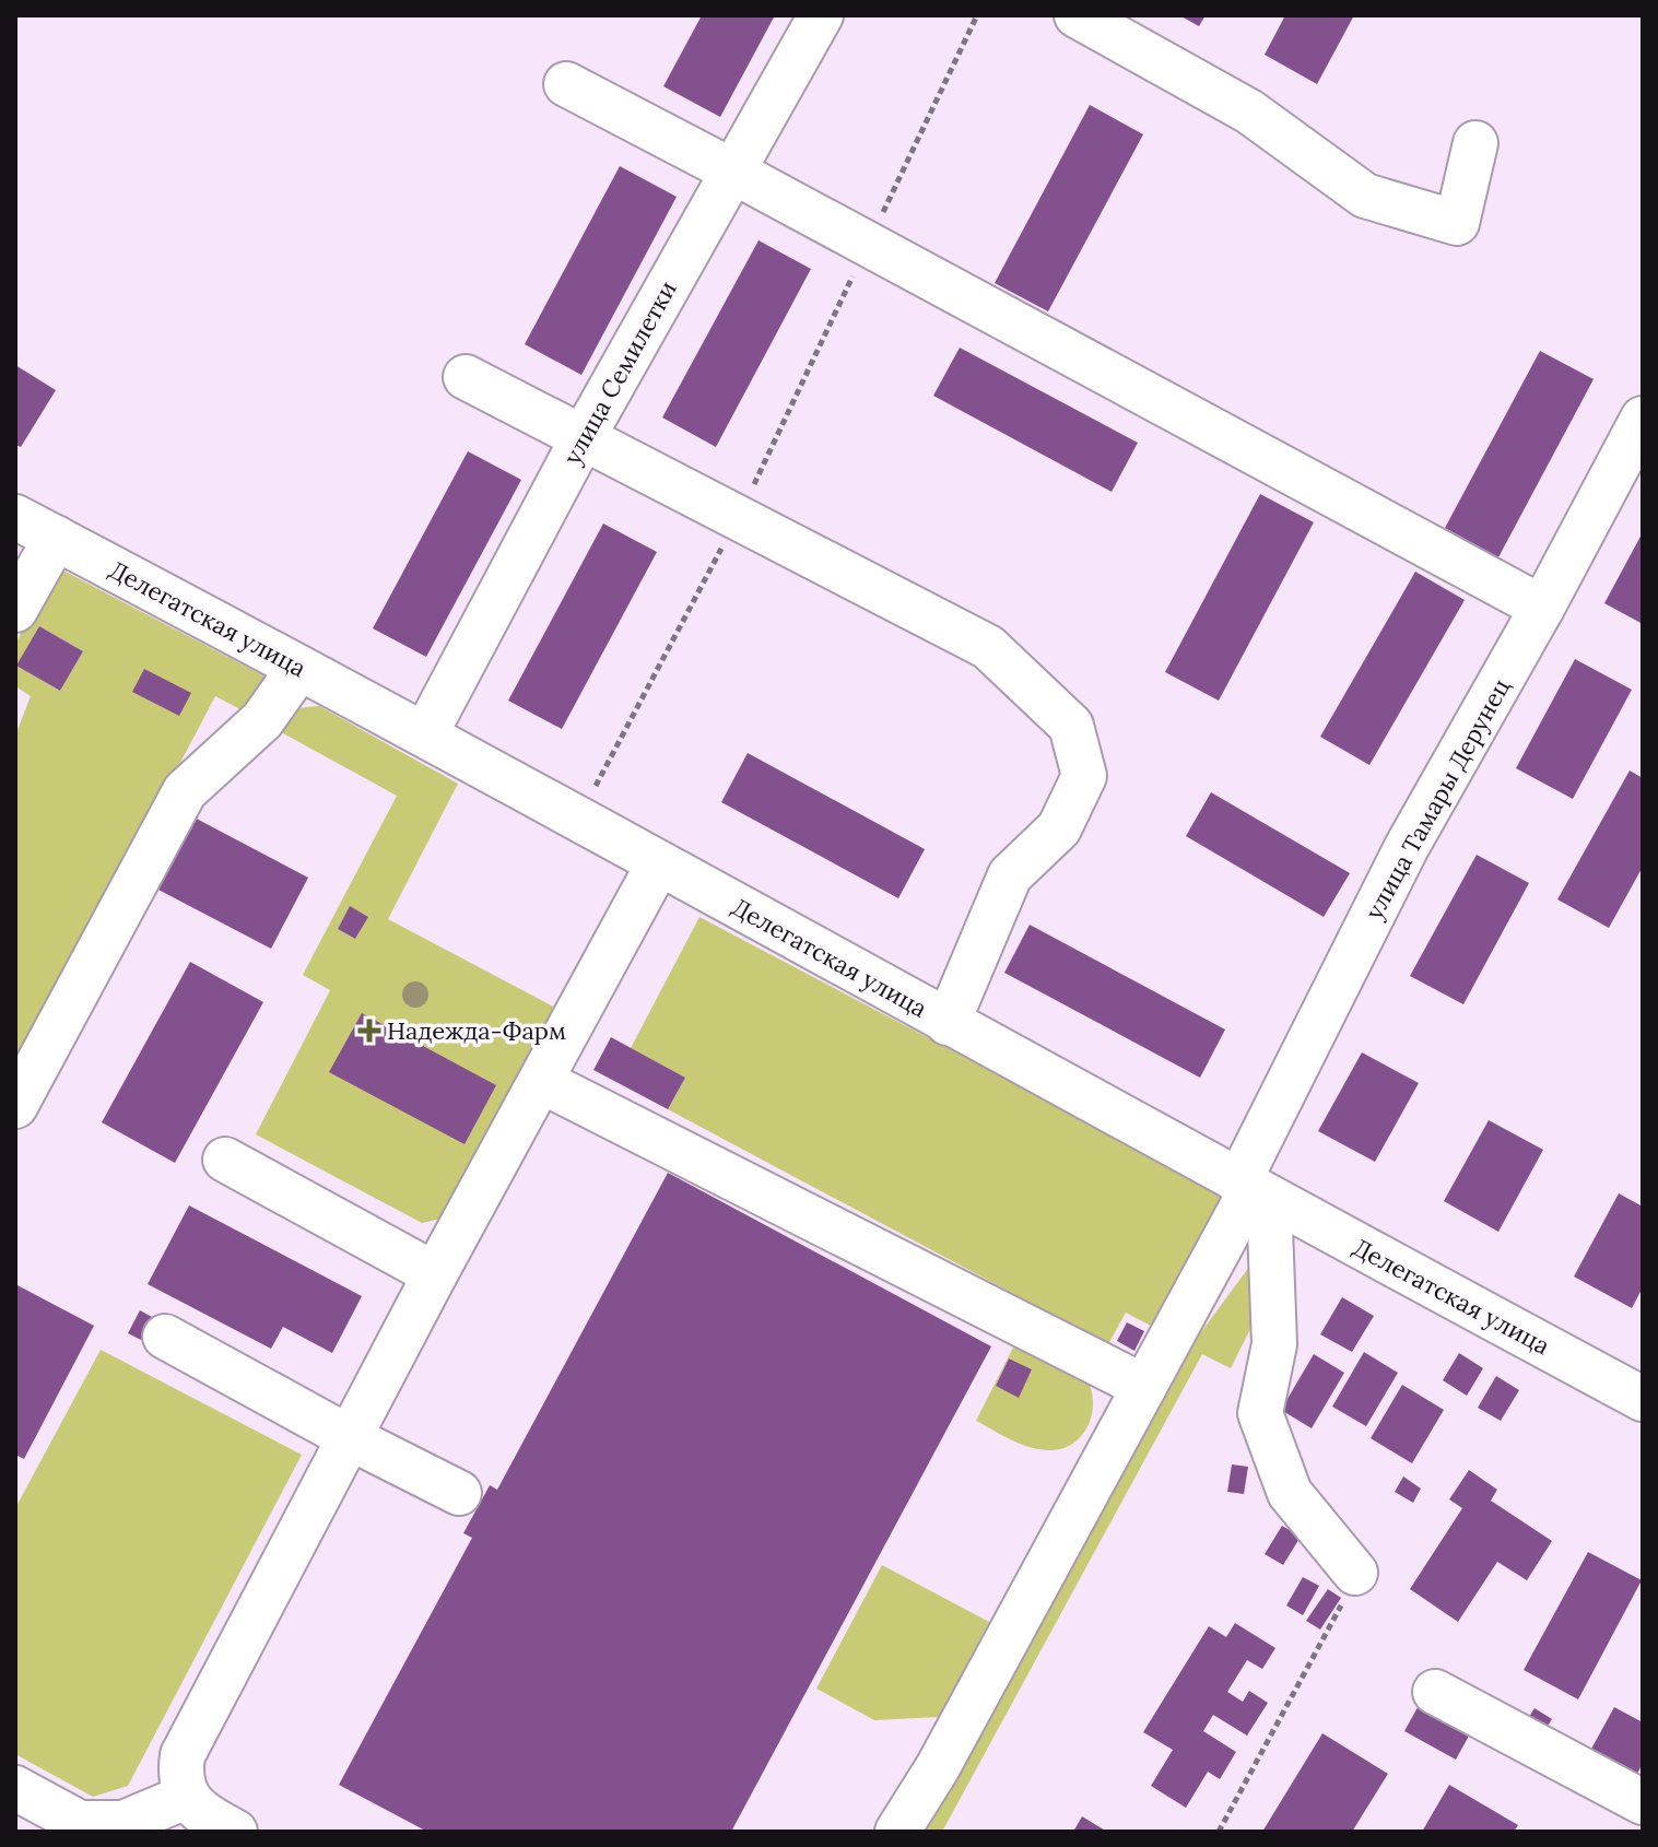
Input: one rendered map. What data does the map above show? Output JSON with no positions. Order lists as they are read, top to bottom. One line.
{"streets":{"street":["улица Семилетки","Делегатская улица","улица Тамары Дерунец"]},"crossings":[["улица Семилетки","Делегатская улица"],["Делегатская улица","улица Тамары Дерунец"]],"places":{"health":["Надежда-Фарм"]}}
